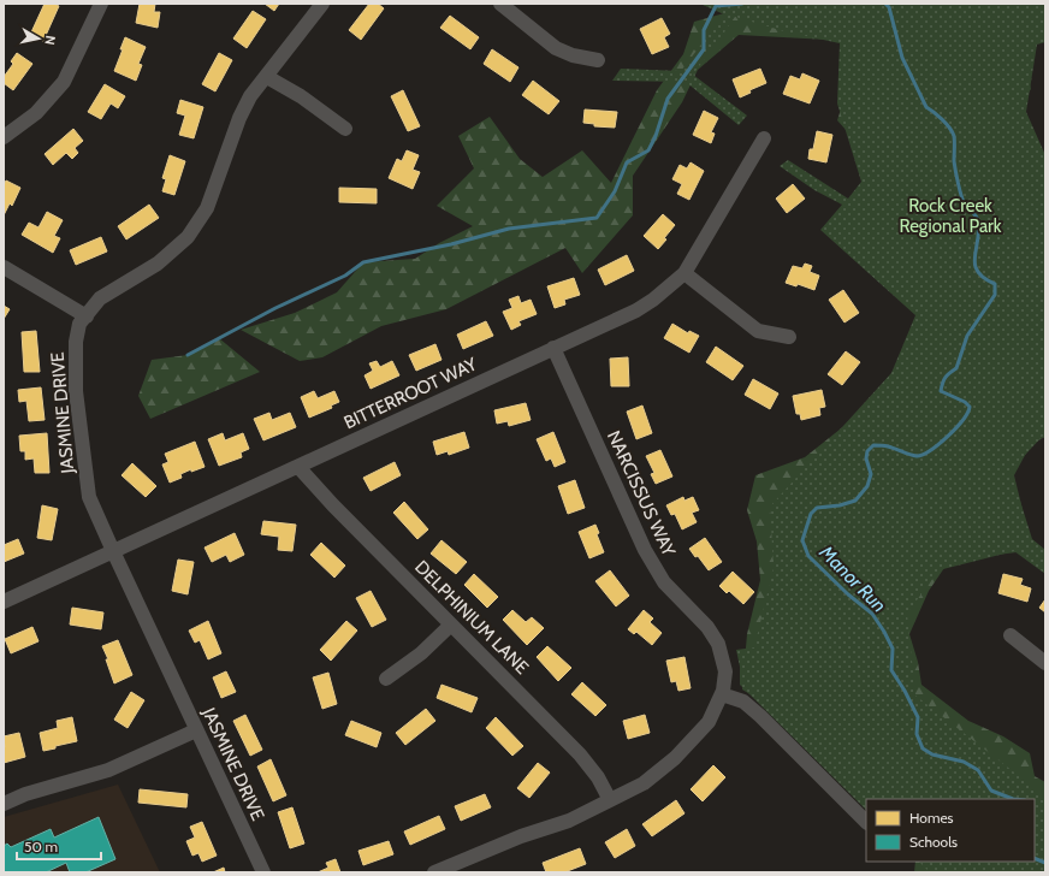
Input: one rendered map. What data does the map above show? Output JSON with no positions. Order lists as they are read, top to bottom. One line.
{"streets":{"street":["BITTERROOT WAY","JASMINE DRIVE","NARCISSUS WAY","DELPHINIUM LANE"]},"crossings":[["BITTERROOT WAY","JASMINE DRIVE"],["BITTERROOT WAY","NARCISSUS WAY"],["BITTERROOT WAY","DELPHINIUM LANE"],["NARCISSUS WAY","DELPHINIUM LANE"]],"water":["Manor Run"],"parks":["Rock Creek Regional Park"],"legend":["Homes","Schools"],"scale_bar":"50 m","north":"right"}
